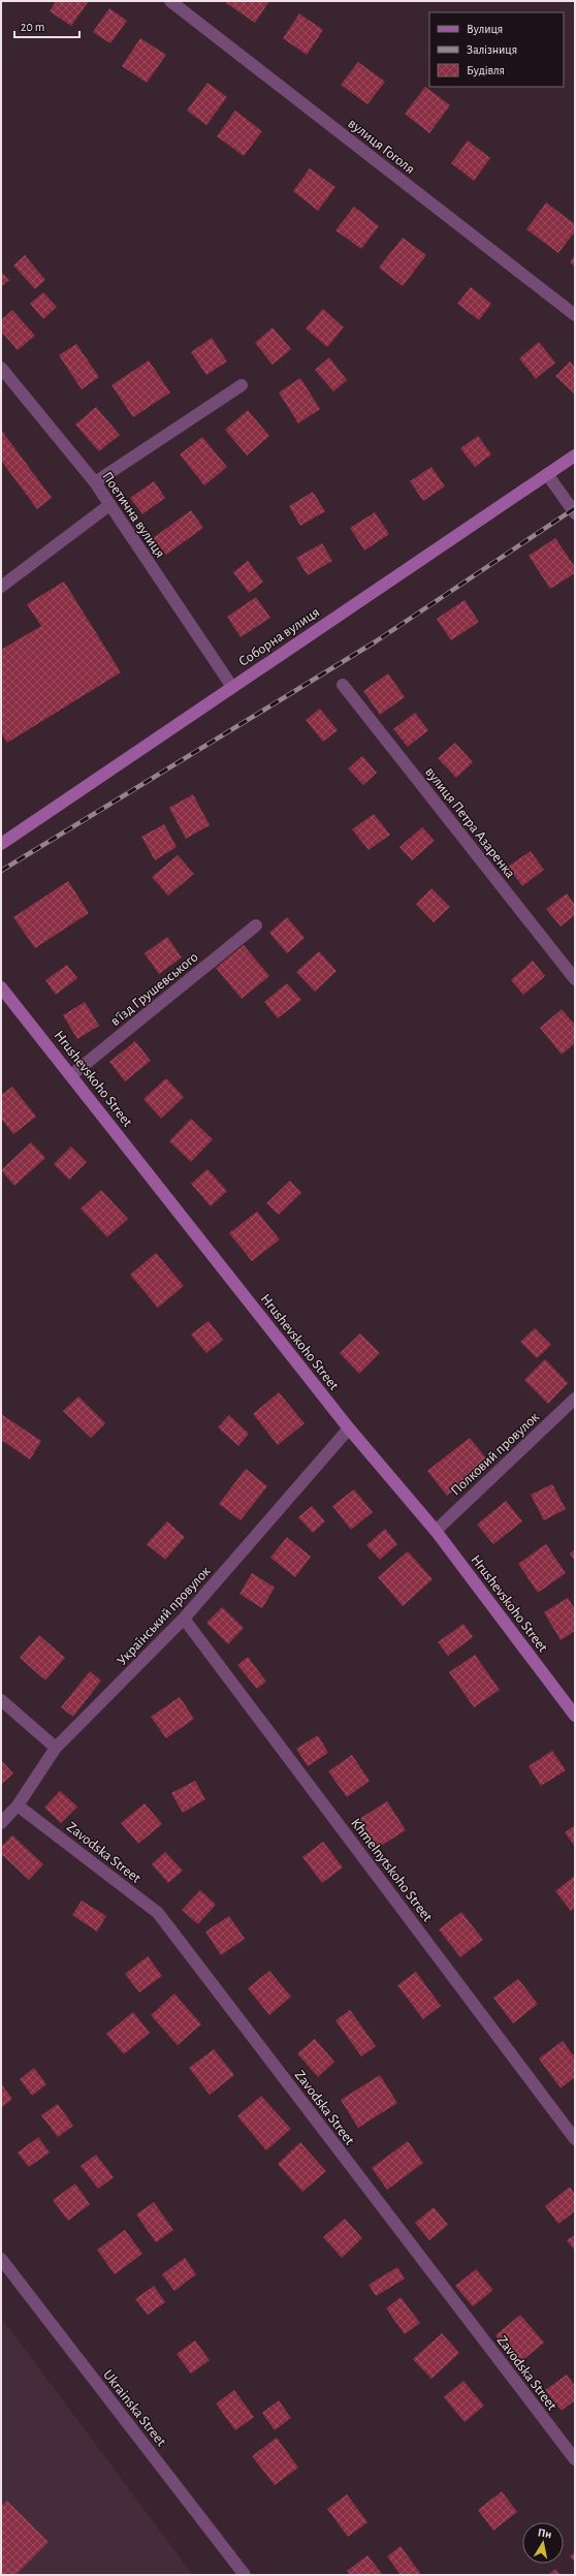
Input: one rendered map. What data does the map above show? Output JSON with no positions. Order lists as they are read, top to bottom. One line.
{"streets":{"street":["вулиця Гоголя","Поетична вулиця","Соборна вулиця","вулиця Петра Азаренка","в'їзд Грушевського","Hrushevskoho Street","Полковий провулок","Український провулок","Zavodska Street","Khmelnytskoho Street","Ukrainska Street"]},"crossings":[["Поетична вулиця","Соборна вулиця"],["в'їзд Грушевського","Hrushevskoho Street"],["Hrushevskoho Street","Полковий провулок"],["Hrushevskoho Street","Український провулок"],["Український провулок","Zavodska Street"],["Український провулок","Khmelnytskoho Street"]],"legend":["Вулиця","Залізниця","Будівля"],"scale_bar":"20 m","north":"top"}
